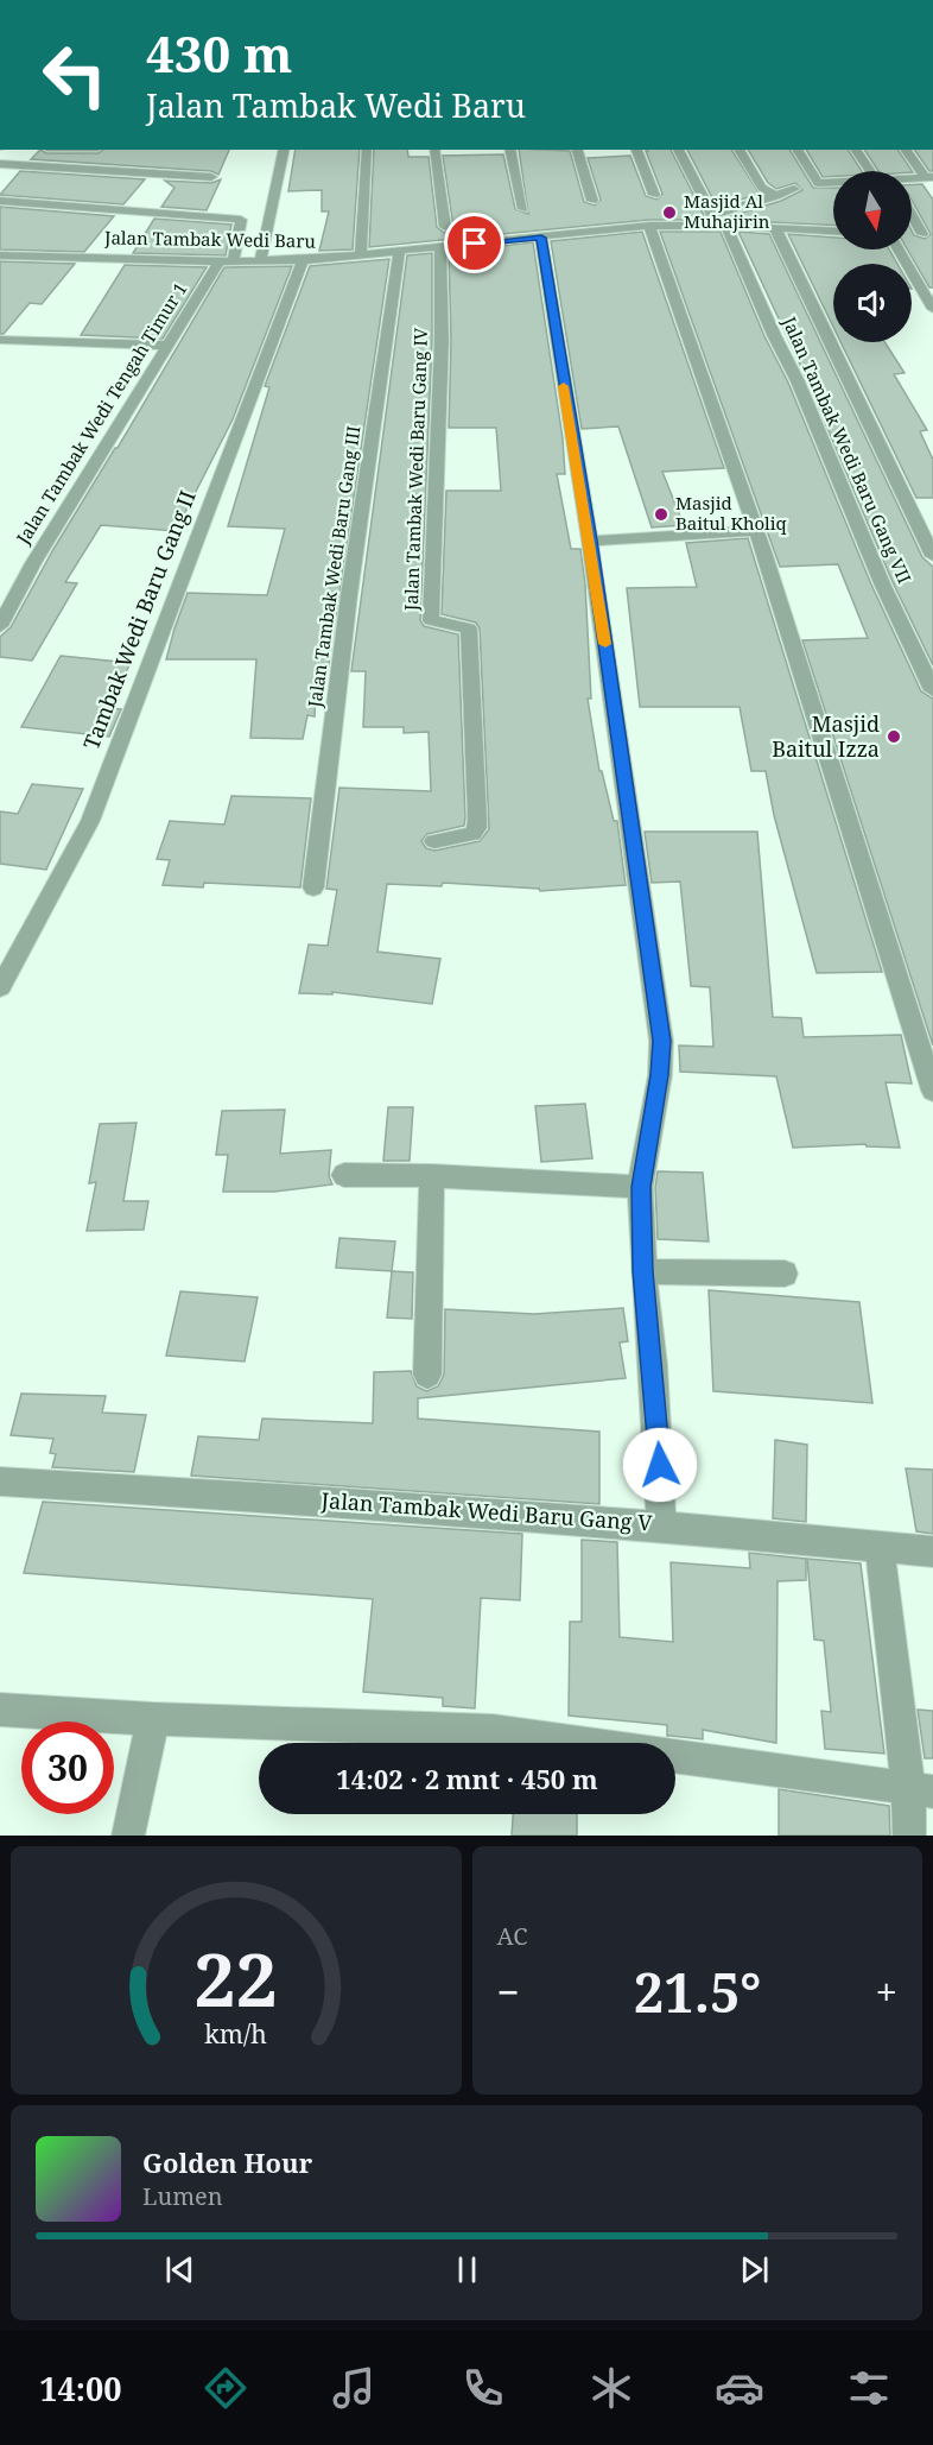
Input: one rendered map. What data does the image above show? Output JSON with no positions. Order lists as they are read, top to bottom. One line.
{"streets":{"street":["Jalan Tambak Wedi Baru","Jalan Tambak Wedi Tengah Timur 1","Jalan Tambak Wedi Baru Gang VII","Jalan Tambak Wedi Baru Gang IV","Jalan Tambak Wedi Baru Gang III","Tambak Wedi Baru Gang II","Jalan Tambak Wedi Baru Gang V"]},"crossings":[["Jalan Tambak Wedi Baru","Jalan Tambak Wedi Tengah Timur 1"],["Jalan Tambak Wedi Baru","Jalan Tambak Wedi Baru Gang VII"],["Jalan Tambak Wedi Baru","Jalan Tambak Wedi Baru Gang IV"],["Jalan Tambak Wedi Baru","Jalan Tambak Wedi Baru Gang III"],["Jalan Tambak Wedi Baru","Tambak Wedi Baru Gang II"],["Jalan Tambak Wedi Baru","Jalan Tambak Wedi Baru Gang V"]],"places":["Masjid Al Muhajirin","Masjid Baitul Kholiq","Masjid Baitul Izza"],"north":"bottom","page":{"turn":["430 m","Jalan Tambak Wedi Baru"],"limit":"30","trip":"14:02 · 2 mnt · 450 m","tile":"AC","heat":["−","21.5°","+"],"song":["Golden Hour","Lumen"],"tabs":"14:00","gauge":["22","km/h"]}}
